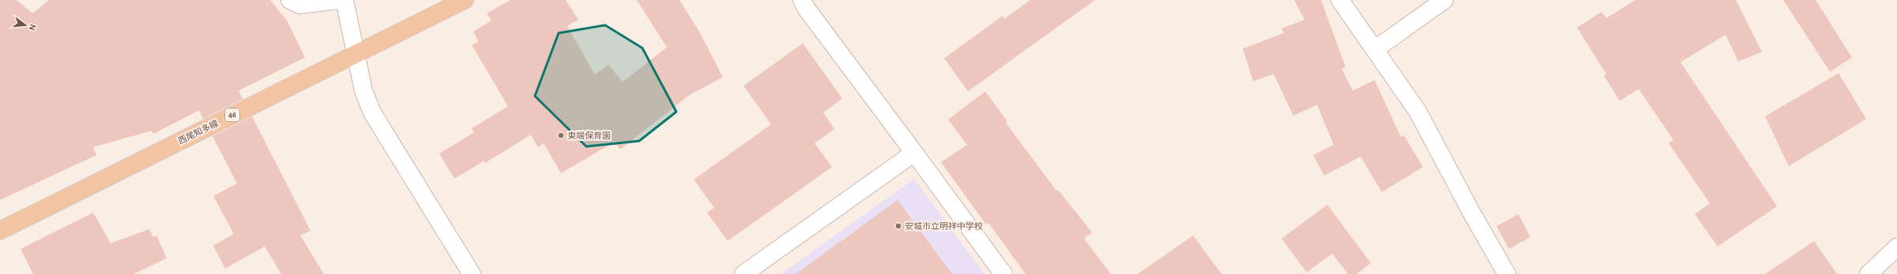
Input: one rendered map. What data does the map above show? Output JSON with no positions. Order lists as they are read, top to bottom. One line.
{"streets":{"main road":["46","西尾知多線"]},"places":["東端保育園","安城市立明祥中学校"],"north":"right"}
